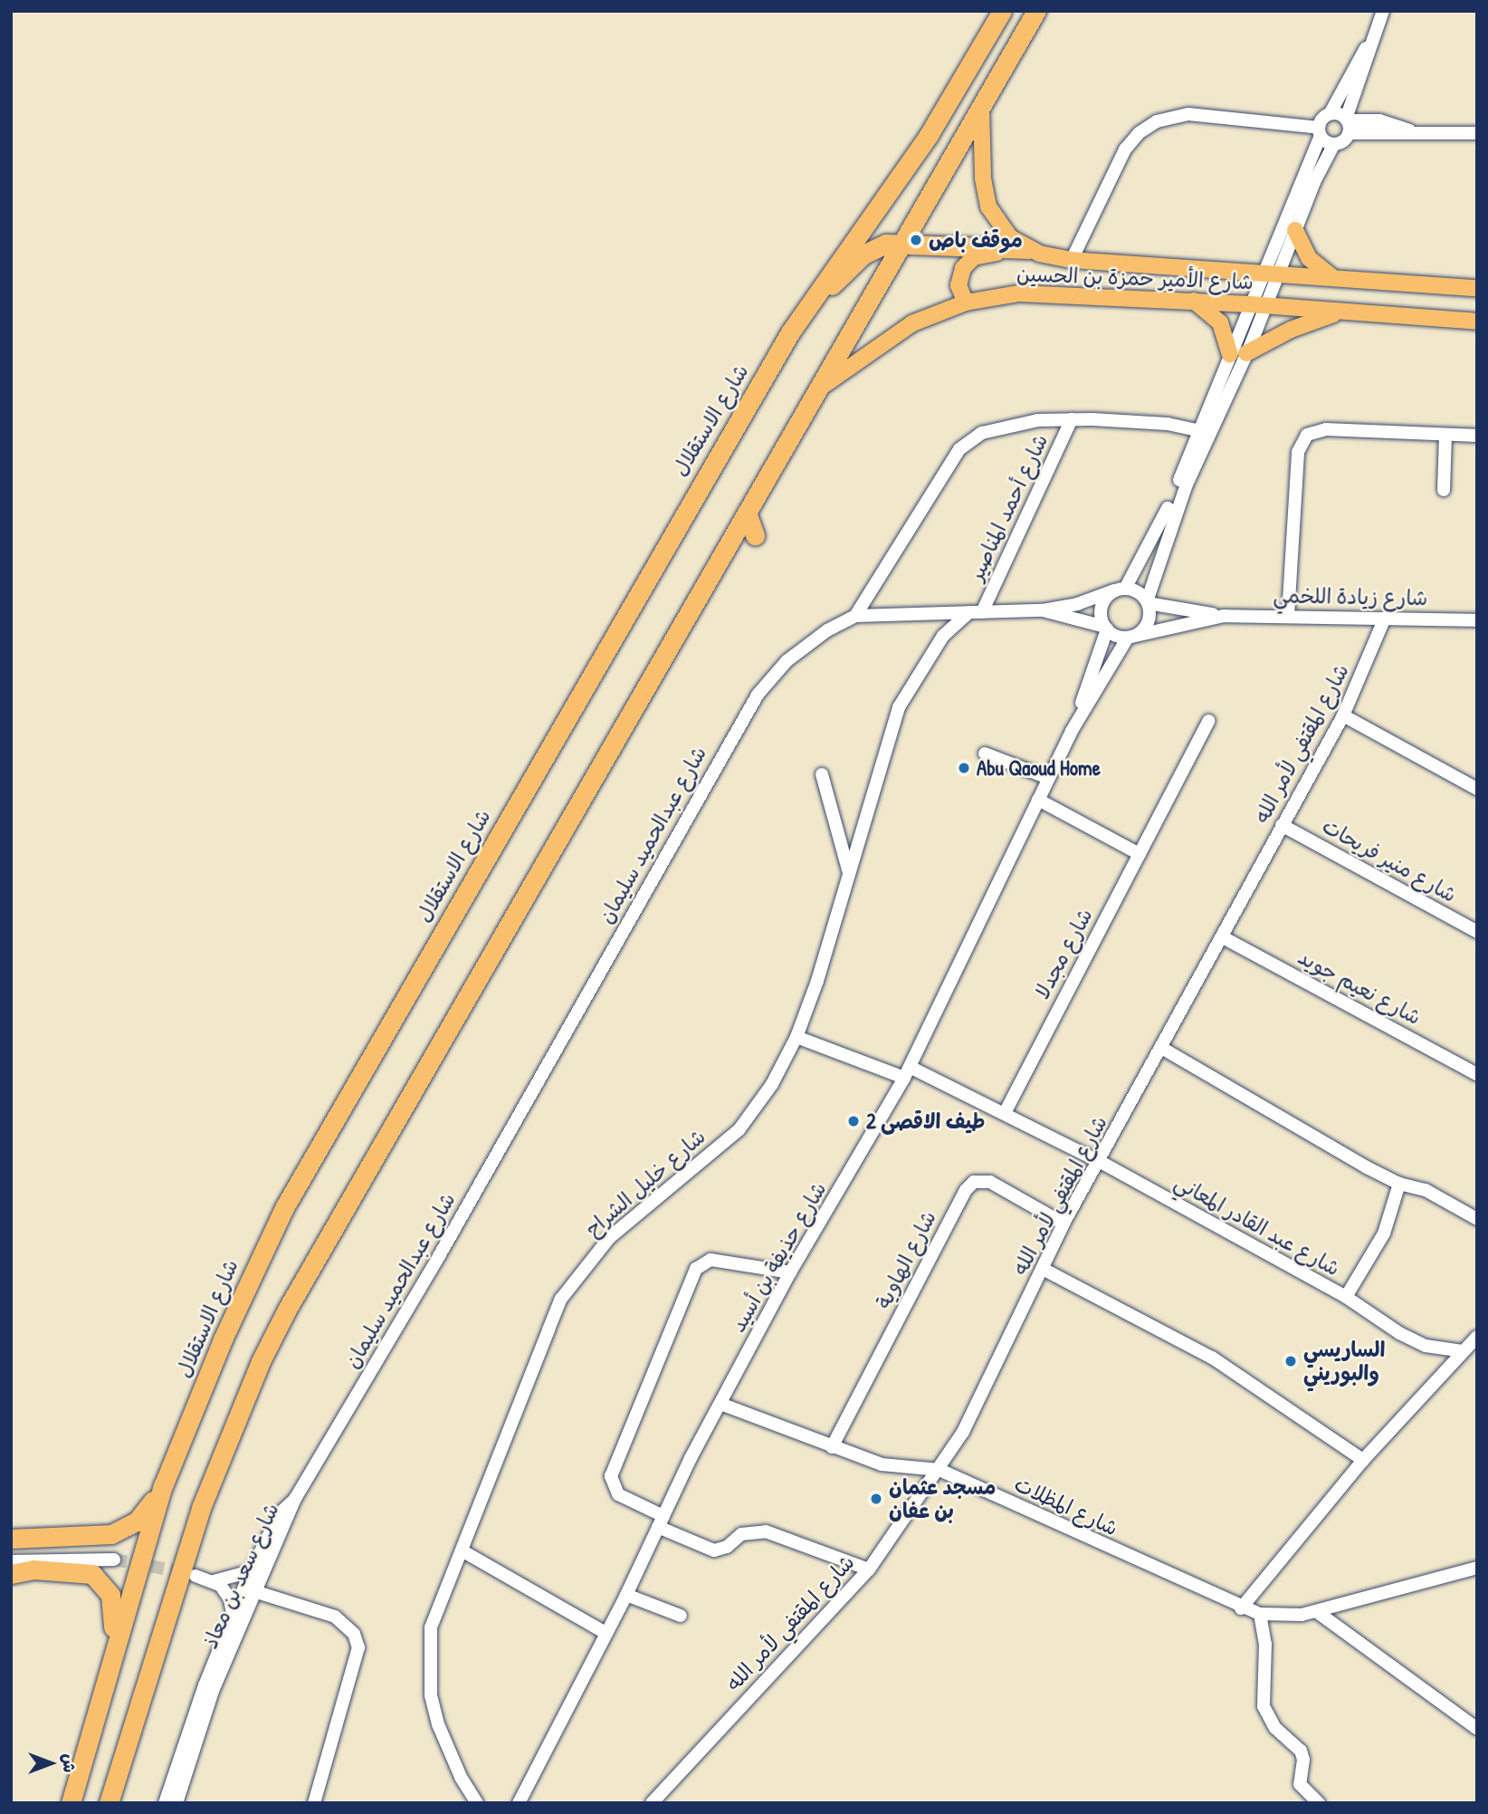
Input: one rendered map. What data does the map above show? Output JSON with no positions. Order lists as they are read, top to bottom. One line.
{"streets":{"highway":["شارع الاستقلال"],"main road":["شارع الأمير حمزة بن الحسين"],"street":["شارع أحمد المناصير","شارع زيادة اللخمي","شارع المقتفي لأمر الله","شارع عبدالحميد سليمان","شارع منير فريحات","شارع مجدلا","شارع نعيم جويد","شارع خليل الشراح","شارع عبد القادر المعاني","شارع حذيفة بن أسيد","شارع الهاوية","شارع المظلات","شارع سعد بن معاذ"]},"crossings":[["شارع أحمد المناصير","شارع خليل الشراح"],["شارع زيادة اللخمي","شارع المقتفي لأمر الله"],["شارع زيادة اللخمي","شارع حذيفة بن أسيد"],["شارع المقتفي لأمر الله","شارع منير فريحات"],["شارع المقتفي لأمر الله","شارع نعيم جويد"],["شارع المقتفي لأمر الله","شارع عبد القادر المعاني"],["شارع المقتفي لأمر الله","شارع الهاوية"],["شارع المقتفي لأمر الله","شارع المظلات"],["شارع عبدالحميد سليمان","شارع سعد بن معاذ"],["شارع مجدلا","شارع عبد القادر المعاني"],["شارع حذيفة بن أسيد","شارع المظلات"],["شارع الهاوية","شارع المظلات"]],"places":["موقف باص","Abu Qaoud Home","طيف الاقصى 2","الساريسي والبوريني","مسجد عثمان بن عفان"],"north":"right"}
